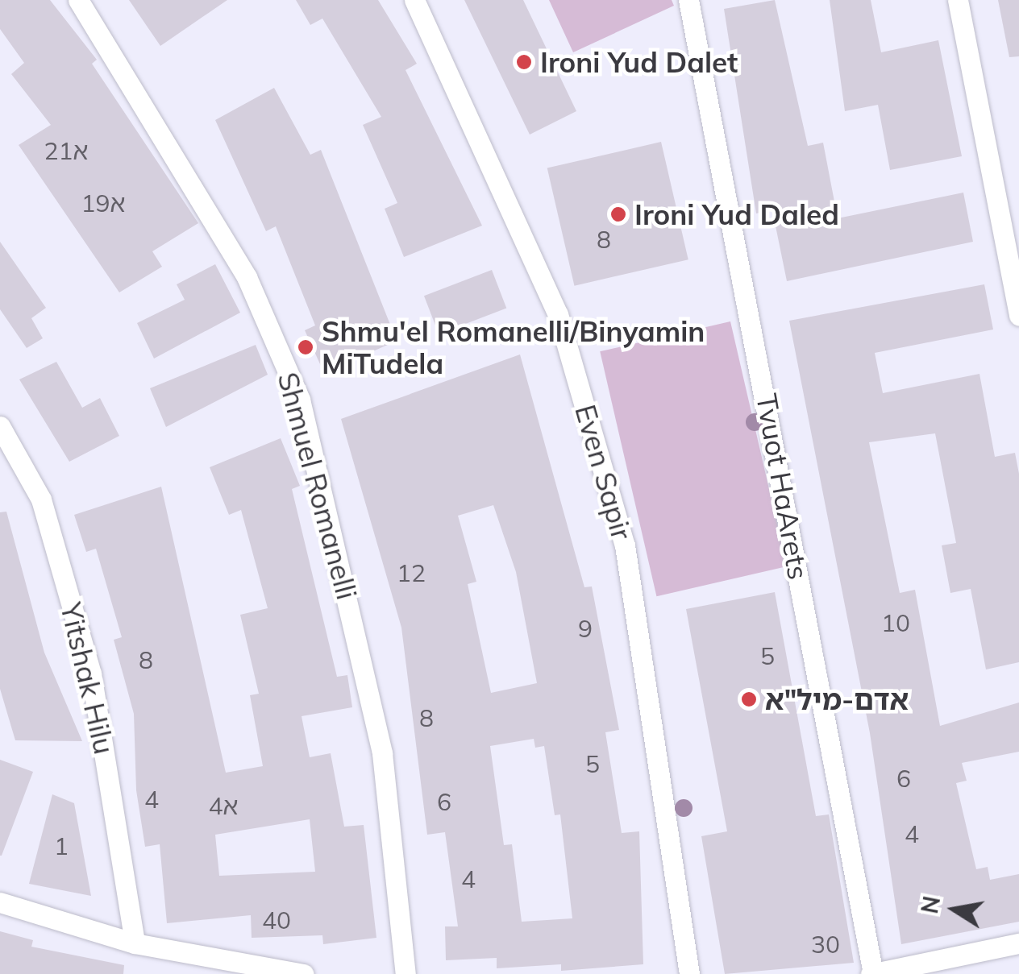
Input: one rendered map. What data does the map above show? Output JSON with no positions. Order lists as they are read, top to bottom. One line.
{"streets":{"street":["Even Sapir","Shmuel Romanelli","Tvuot HaArets","Yitshak Hilu"]},"places":["Ironi Yud Dalet","Ironi Yud Daled","Shmu'el Romanelli/Binyamin MiTudela","אדם-מיל\"א"],"house_numbers":["21א","19א","8","12","10","9","5","8","8","5","6","4","6","4א","4","1","4","40","30"],"north":"left"}
